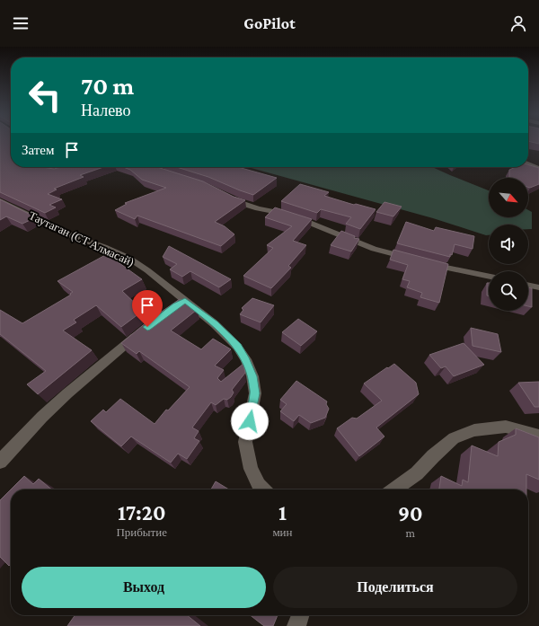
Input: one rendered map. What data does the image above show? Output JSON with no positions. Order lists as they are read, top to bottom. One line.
{"streets":{"street":["Таутаган (СТ Алмасай)"]},"north":"bottom right","page":{"header":"GoPilot","turn":["70 m","Налево"],"then":"Затем","eta":["17:20","Прибытие","1","мин","90","m"],"buttons":["Выход","Поделиться"]}}
